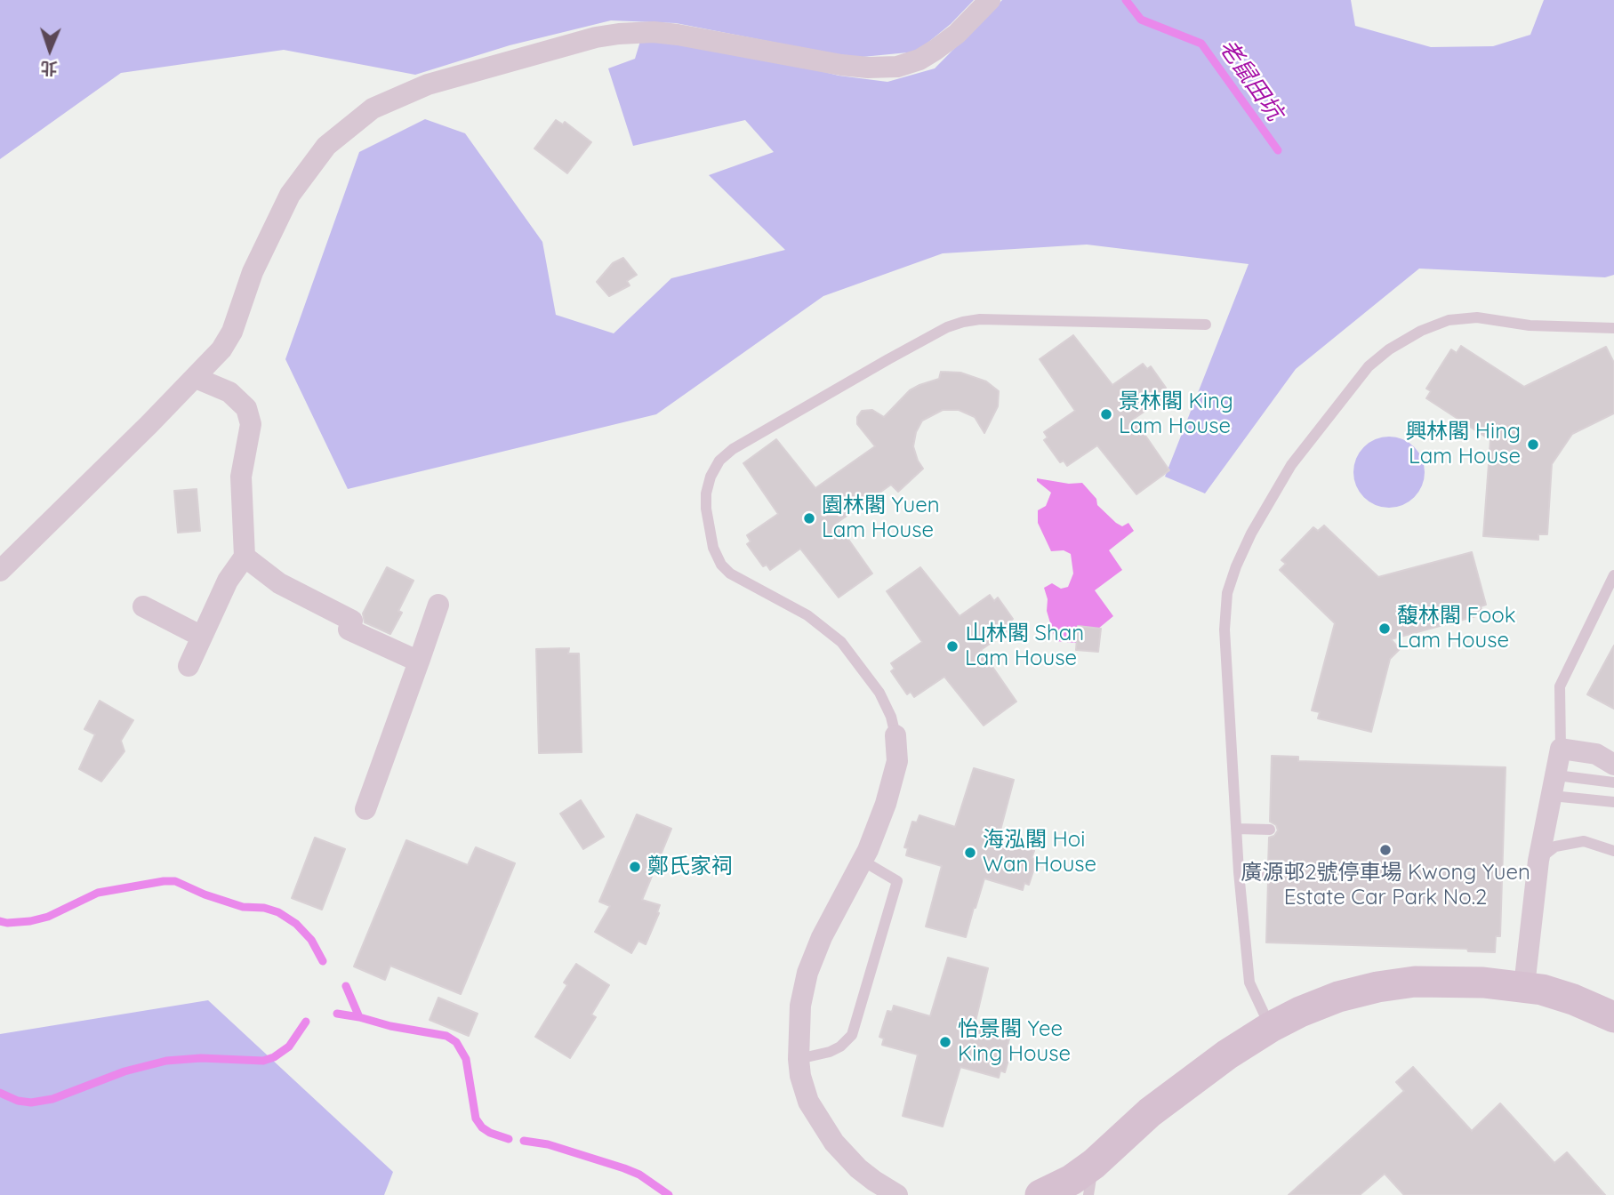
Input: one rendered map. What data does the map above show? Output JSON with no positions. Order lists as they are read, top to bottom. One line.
{"water":["老鼠田坑"],"places":["景林閣 King Lam House","興林閣 Hing Lam House","園林閣 Yuen Lam House","馥林閣 Fook Lam House","山林閣 Shan Lam House","廣源邨2號停車場 Kwong Yuen Estate Car Park No.2","海泓閣 Hoi Wan House","鄭氏家祠","怡景閣 Yee King House"],"north":"bottom"}
